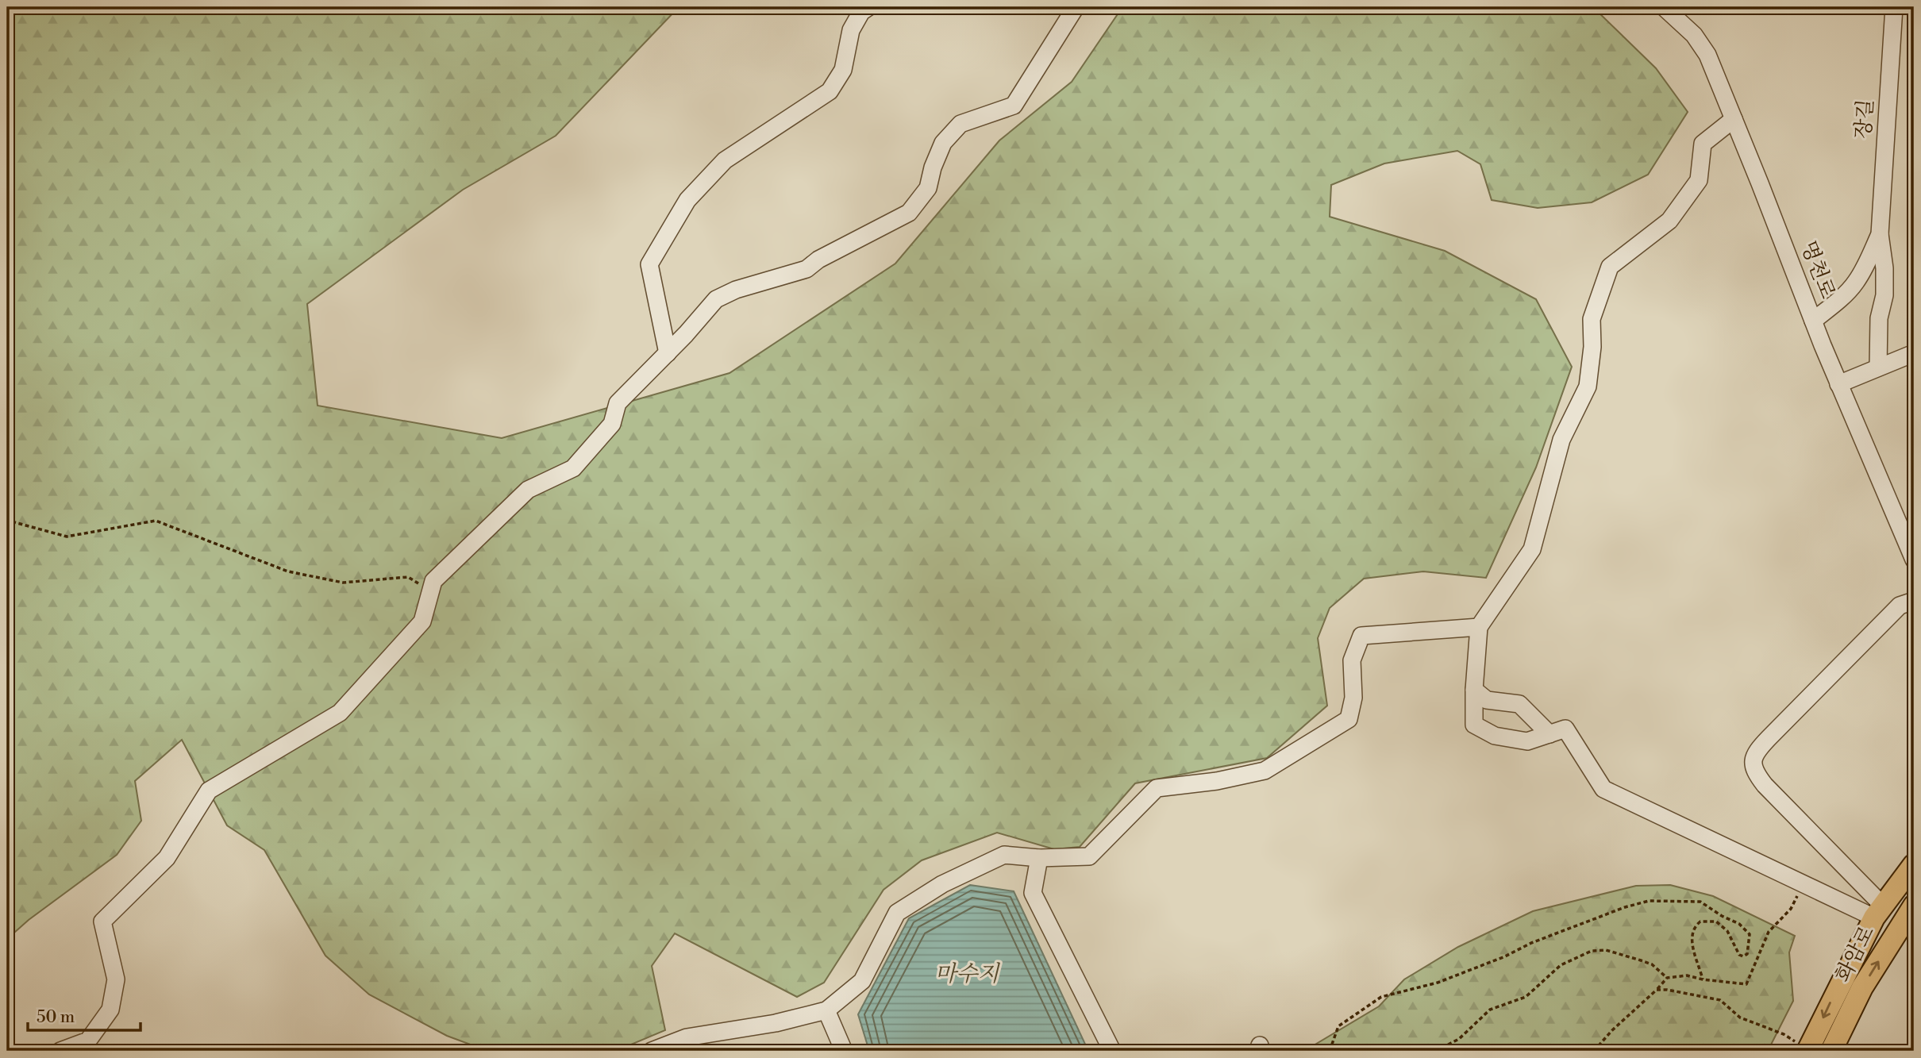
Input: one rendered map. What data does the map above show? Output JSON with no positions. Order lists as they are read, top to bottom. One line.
{"streets":{"main road":["화암로"],"street":["장길","명천로"]},"crossings":[["장길","명천로"]],"water":["마수지"],"scale_bar":"50 m"}
